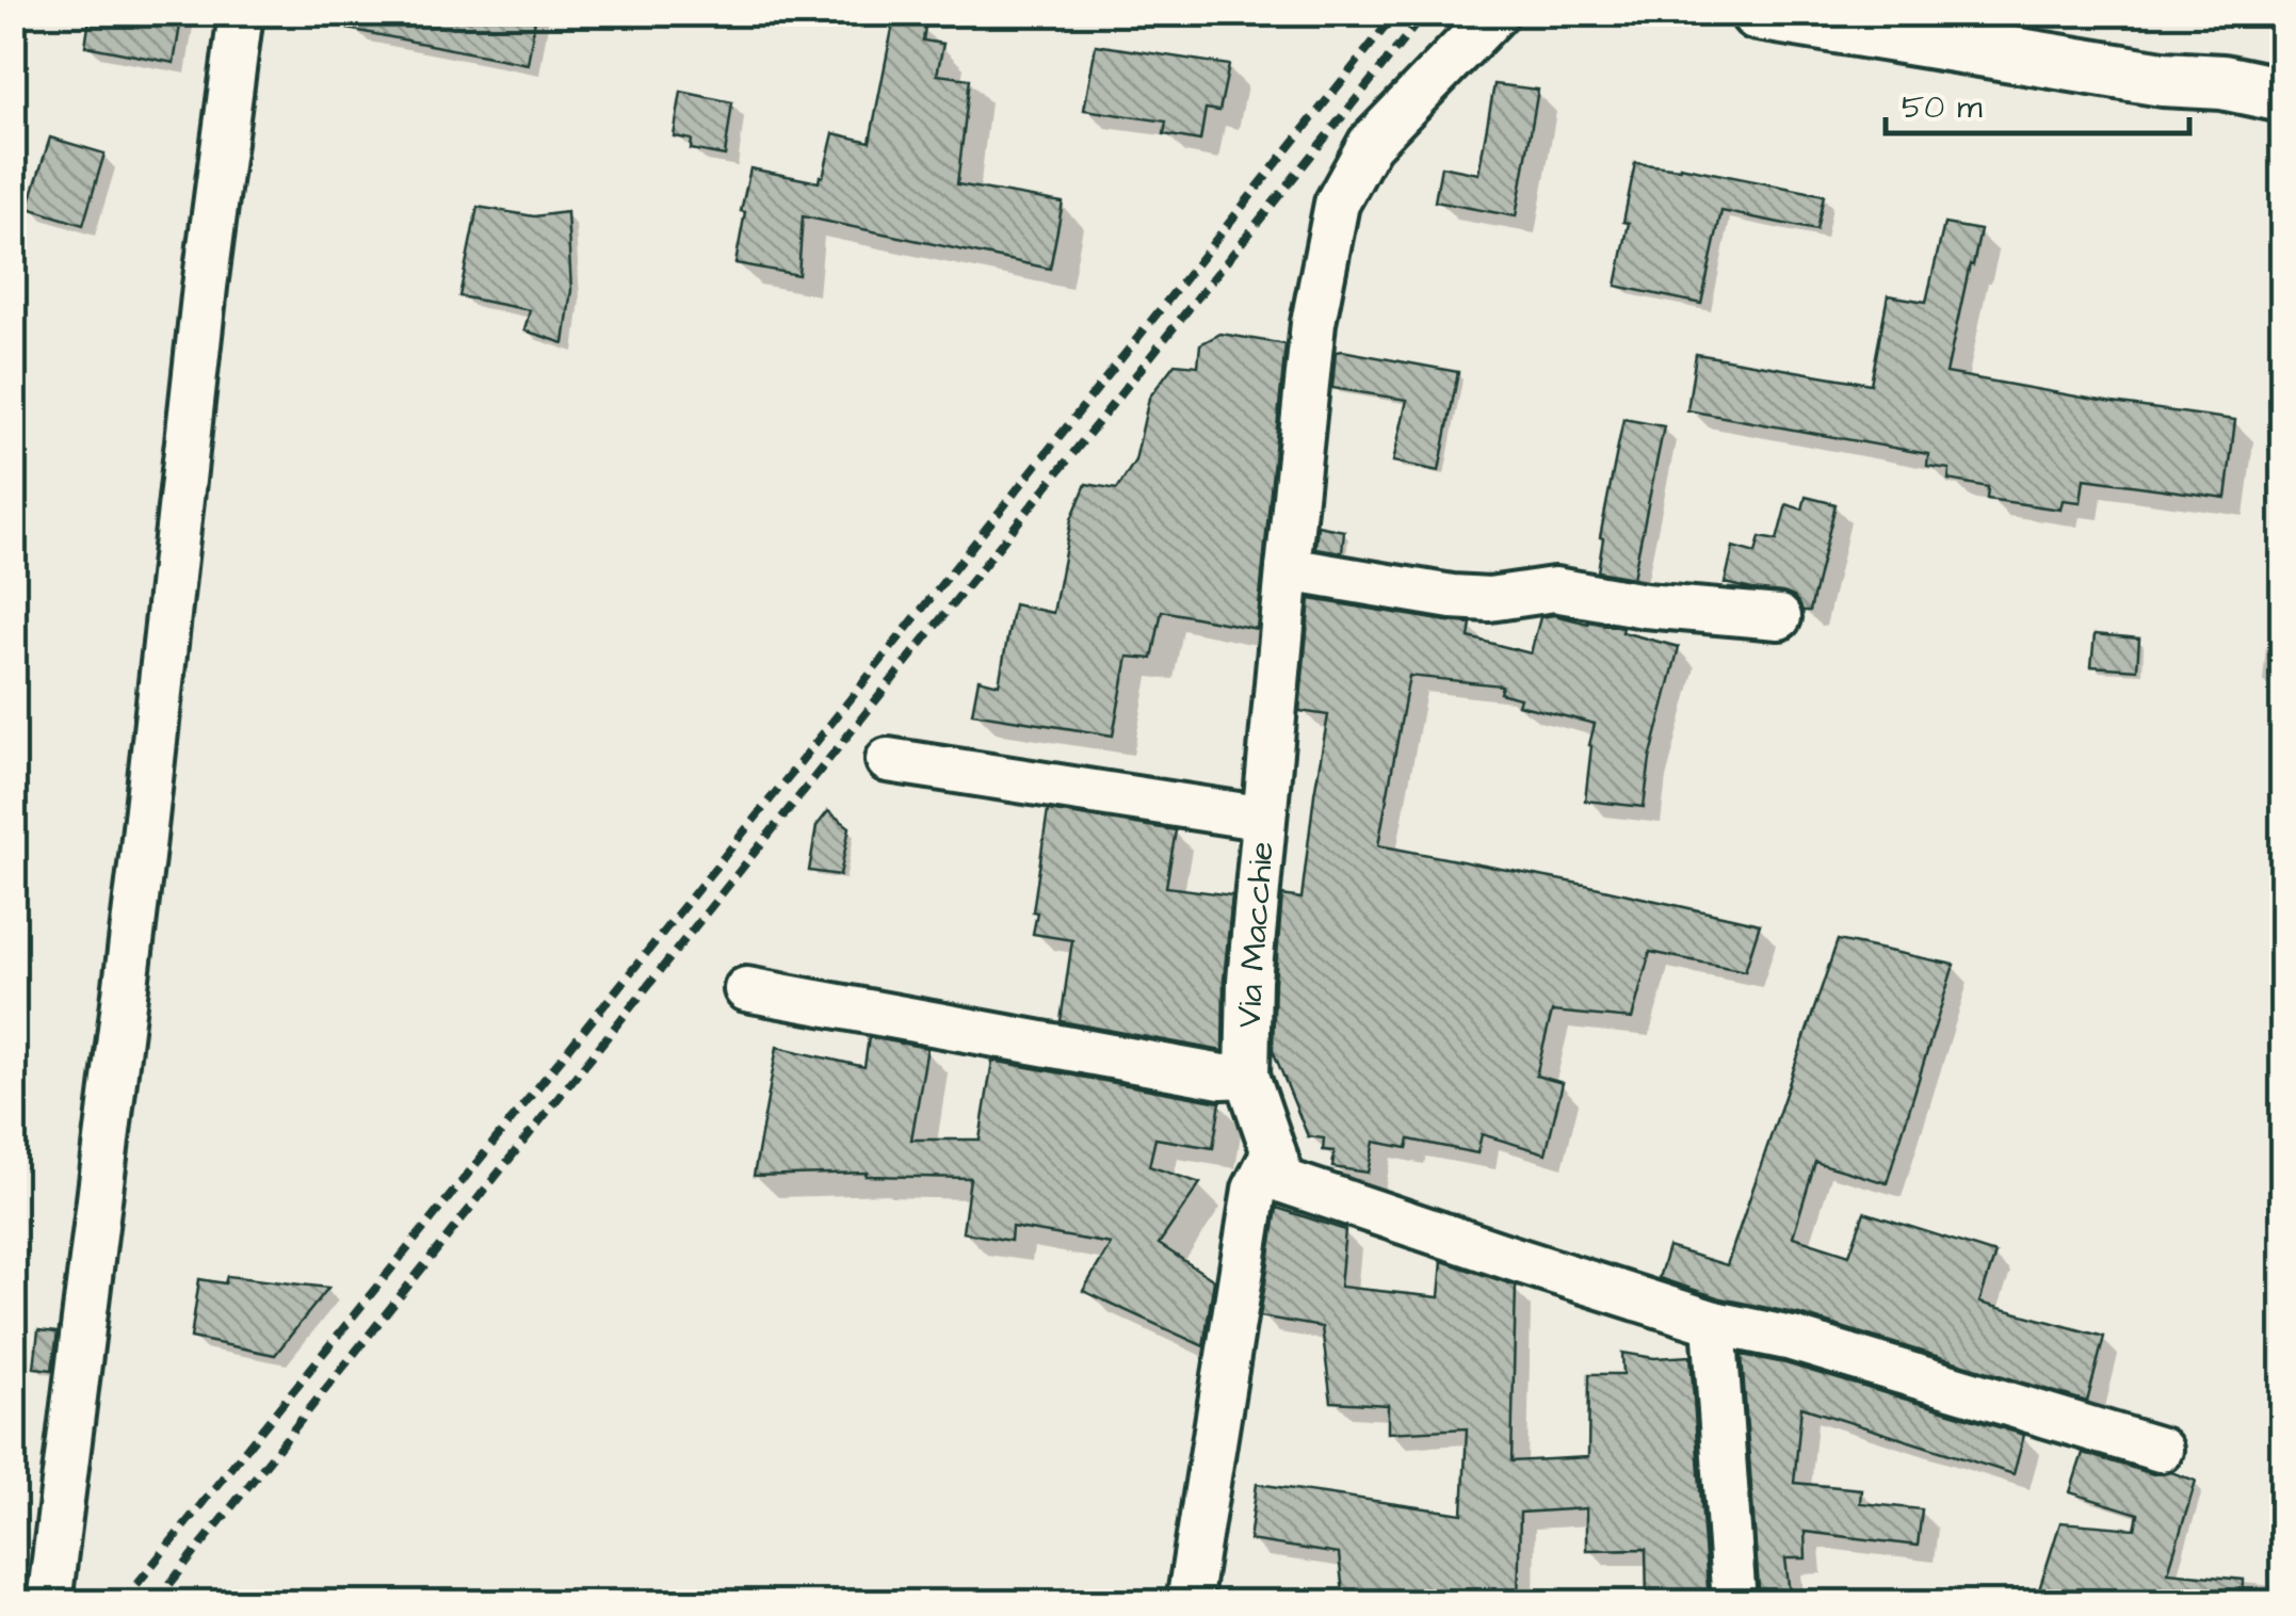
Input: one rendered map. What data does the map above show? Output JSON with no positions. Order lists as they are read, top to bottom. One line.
{"streets":{"street":["Via Macchie"]},"scale_bar":"50 m"}
